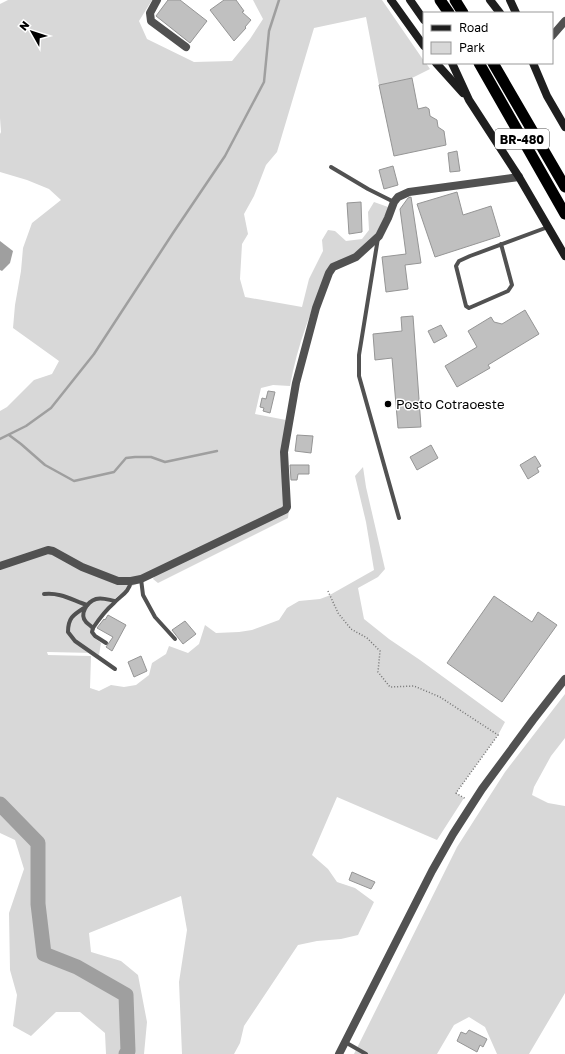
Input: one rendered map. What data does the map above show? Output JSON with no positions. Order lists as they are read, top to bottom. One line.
{"streets":{"highway":["BR-480"]},"places":["Posto Cotraoeste"],"legend":["Road","Park"],"north":"top left"}
